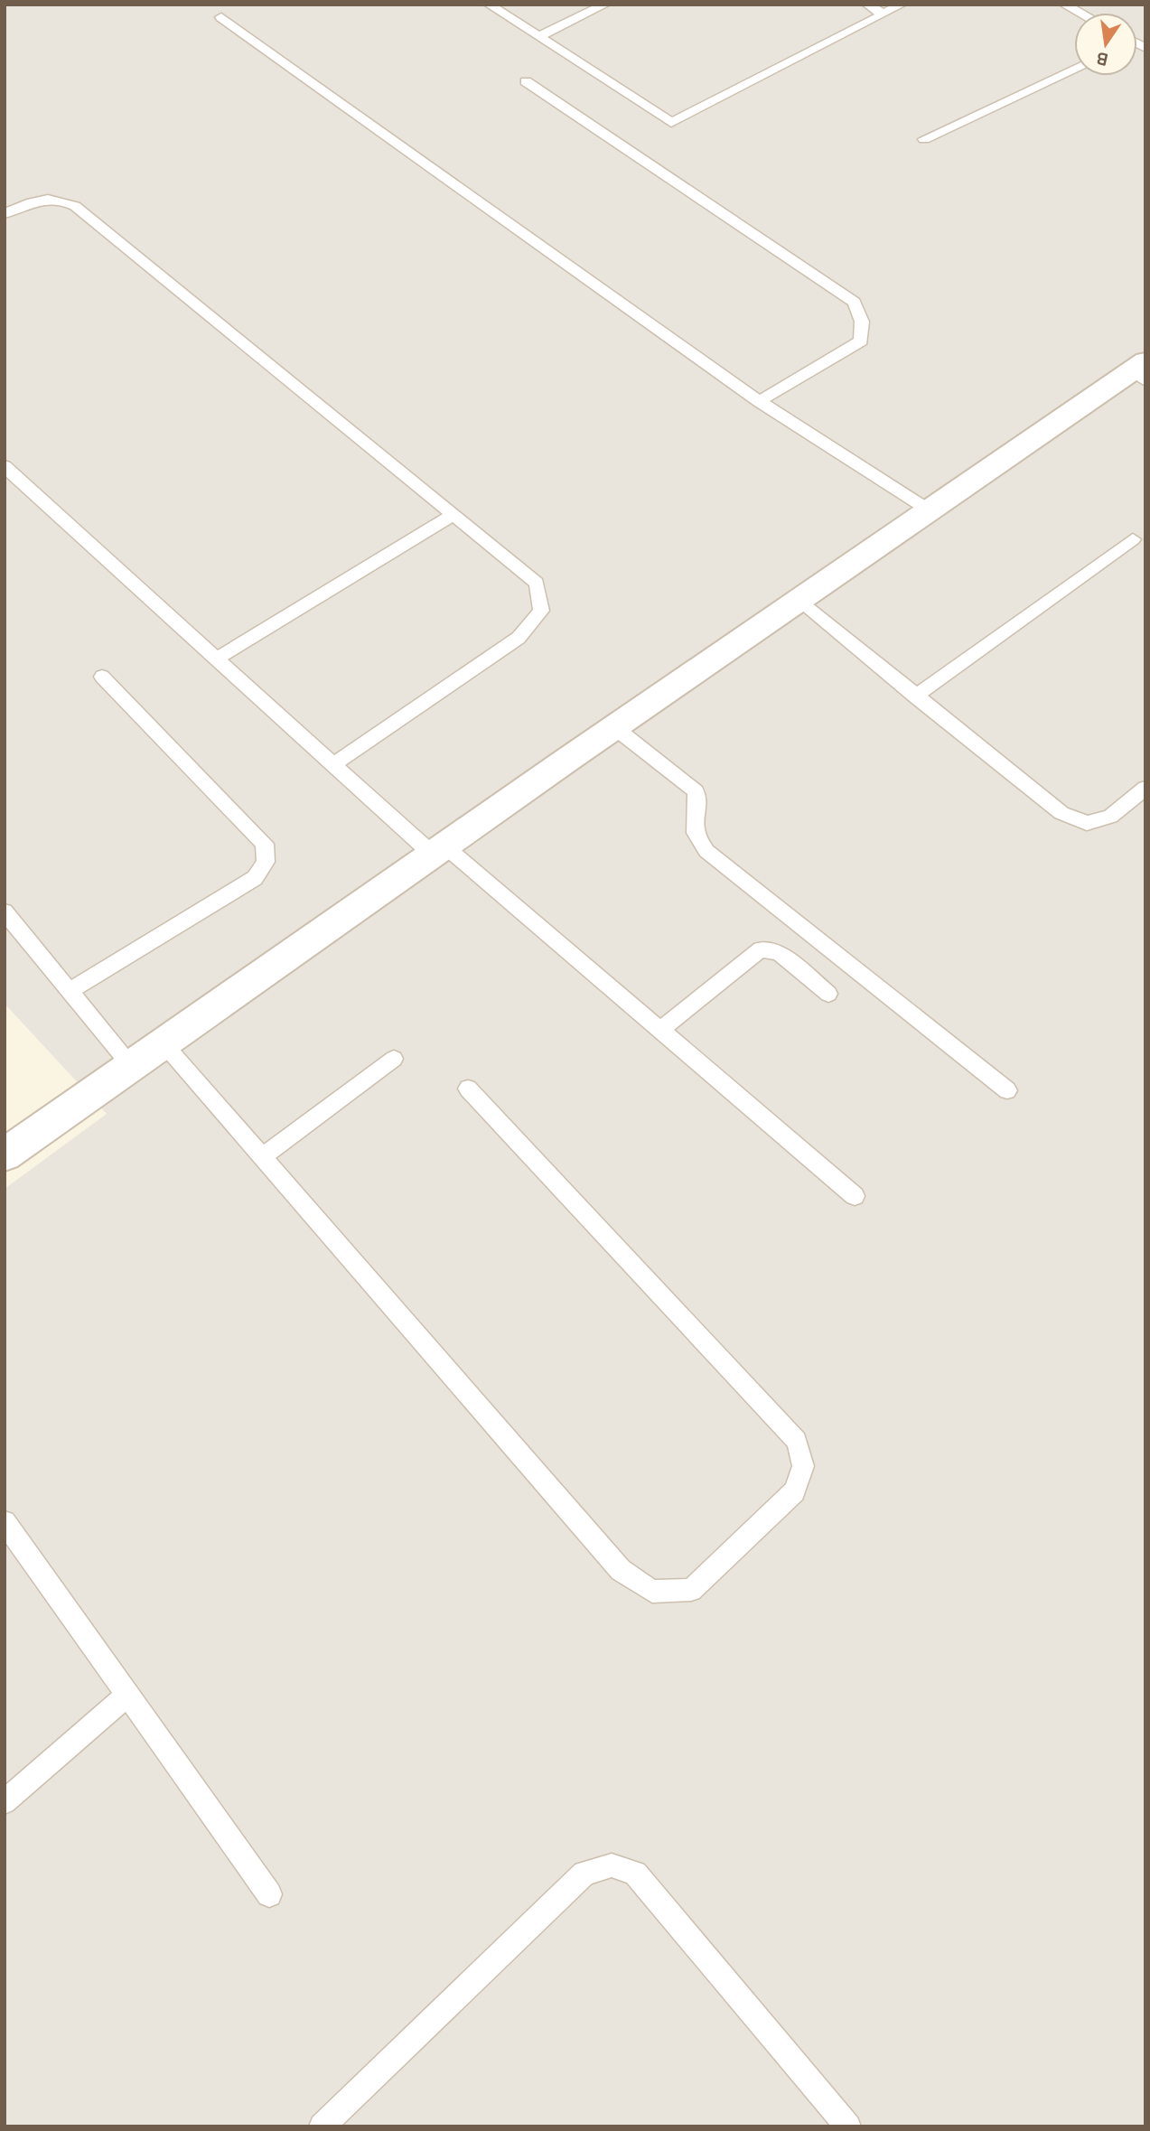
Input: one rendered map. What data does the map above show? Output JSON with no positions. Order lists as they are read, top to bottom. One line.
{"north":"bottom"}
